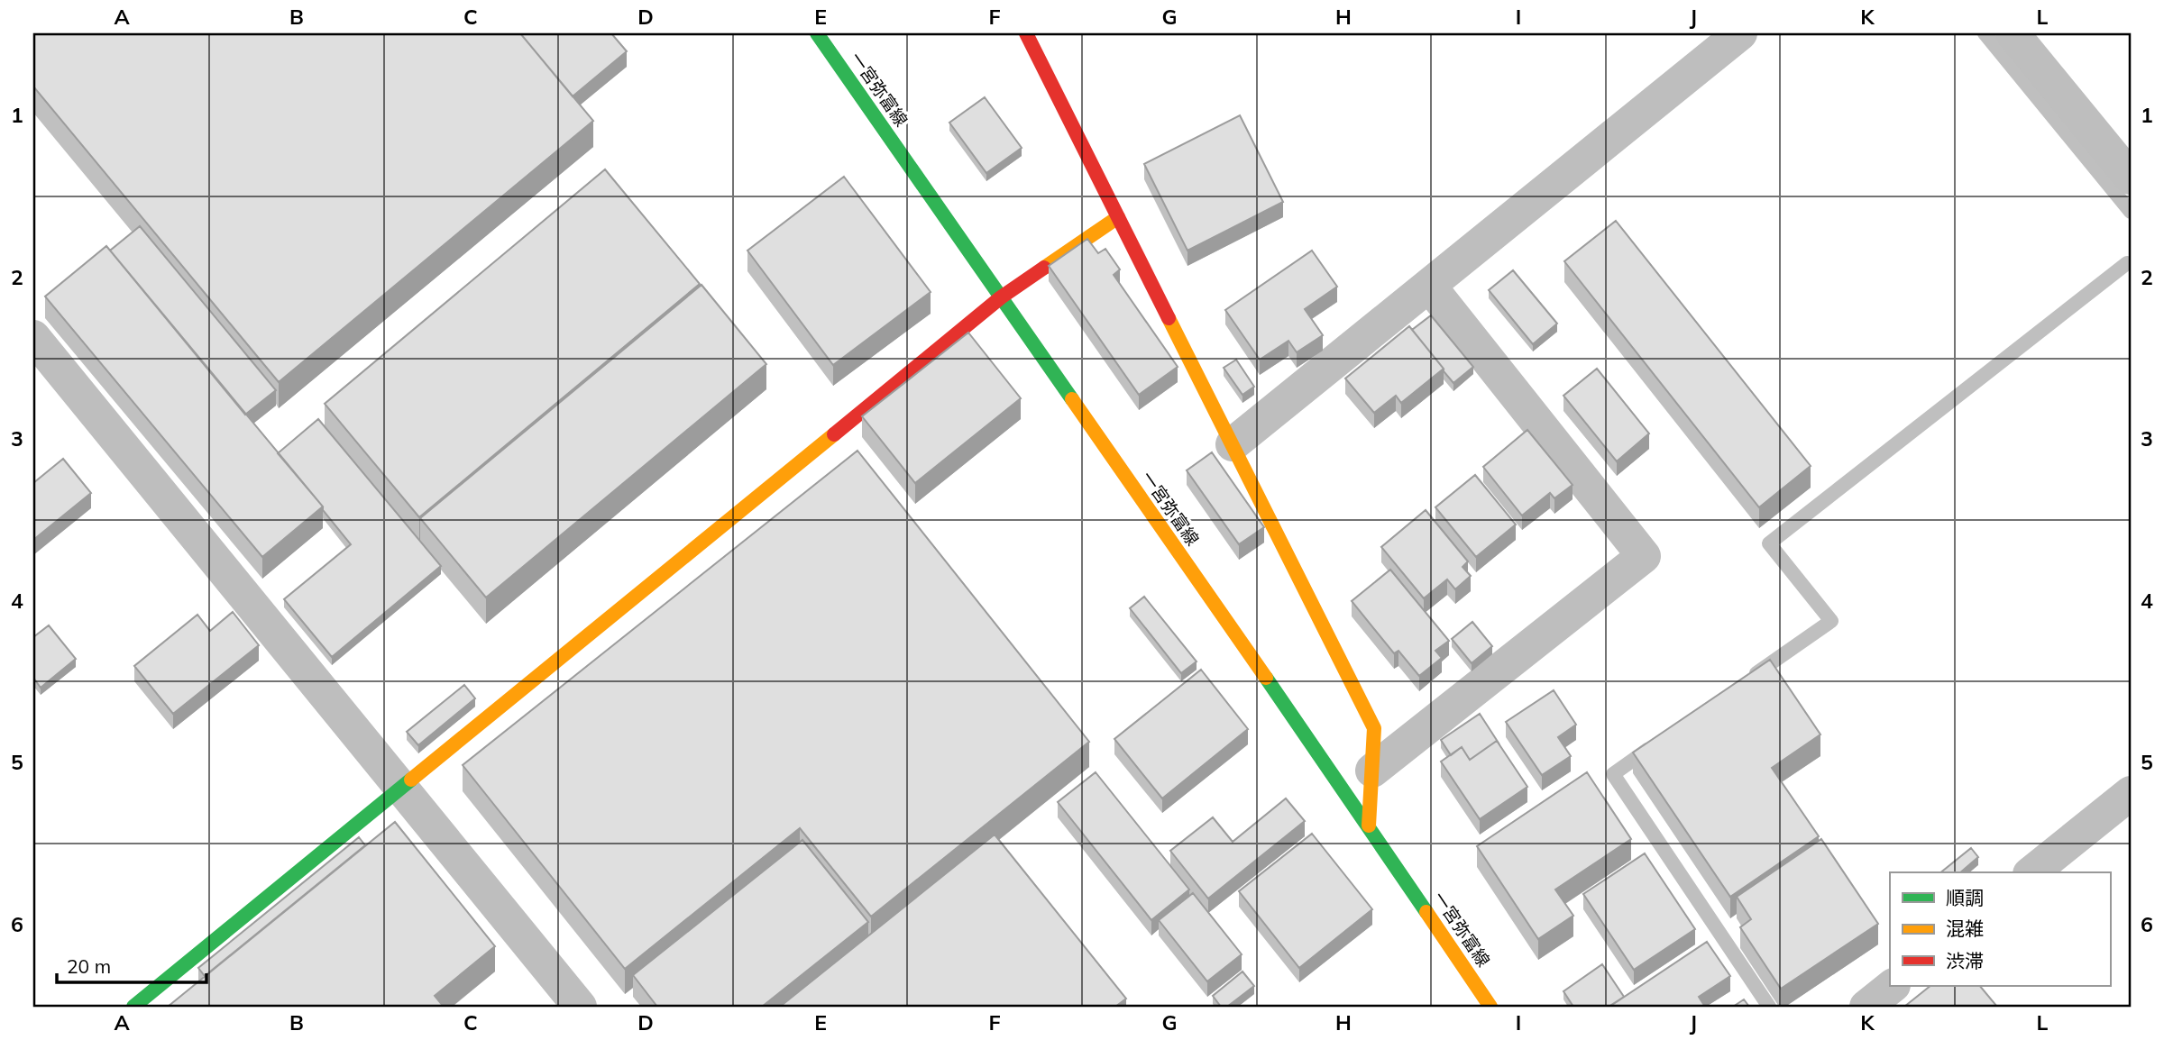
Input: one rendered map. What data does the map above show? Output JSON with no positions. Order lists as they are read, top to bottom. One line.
{"streets":{"street":["一宮弥富線"]},"legend":["順調","混雑","渋滞"],"scale_bar":"20 m","grid":{"columns":["A","B","C","D","E","F","G","H","I","J","K","L"],"rows":["1","2","3","4","5","6"]}}
